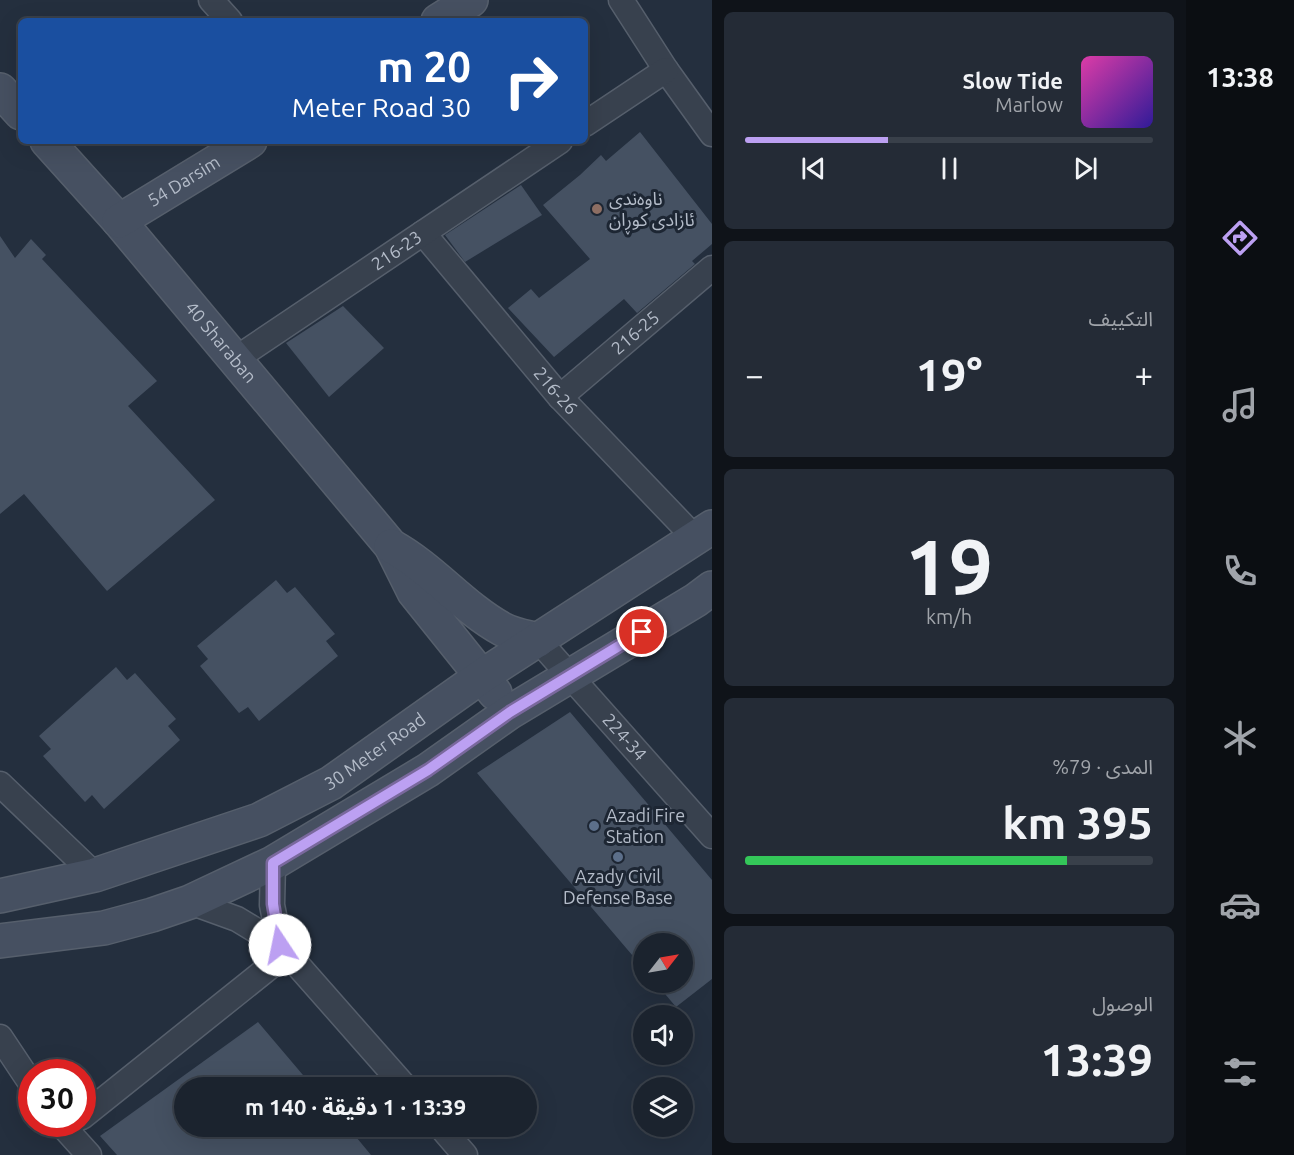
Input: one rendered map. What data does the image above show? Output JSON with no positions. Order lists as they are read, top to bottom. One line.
{"streets":{"main road":["54 Darsim","40 Sharaban","30 Meter Road"],"street":["216-23","216-25","216-26","224-34"]},"crossings":[["54 Darsim","40 Sharaban"],["216-23","40 Sharaban"],["216-23","216-26"],["216-25","216-26"],["40 Sharaban","224-34"],["40 Sharaban","30 Meter Road"],["216-26","30 Meter Road"],["224-34","30 Meter Road"]],"places":["ناوەندی ئازادی کوڕان","Azadi Fire Station","Azady Civil Defense Base"],"north":"top right","page":{"tabs":"13:38","turn":["20 m","30 Meter Road"],"song":["Slow Tide","Marlow"],"tile":["التكييف",["19","km/h"],["المدى · 79%","395 km"],["الوصول","13:39"]],"heat":["−","19°","+"],"limit":"30","trip":"13:39 · 1 دقيقة · 140 m"}}
